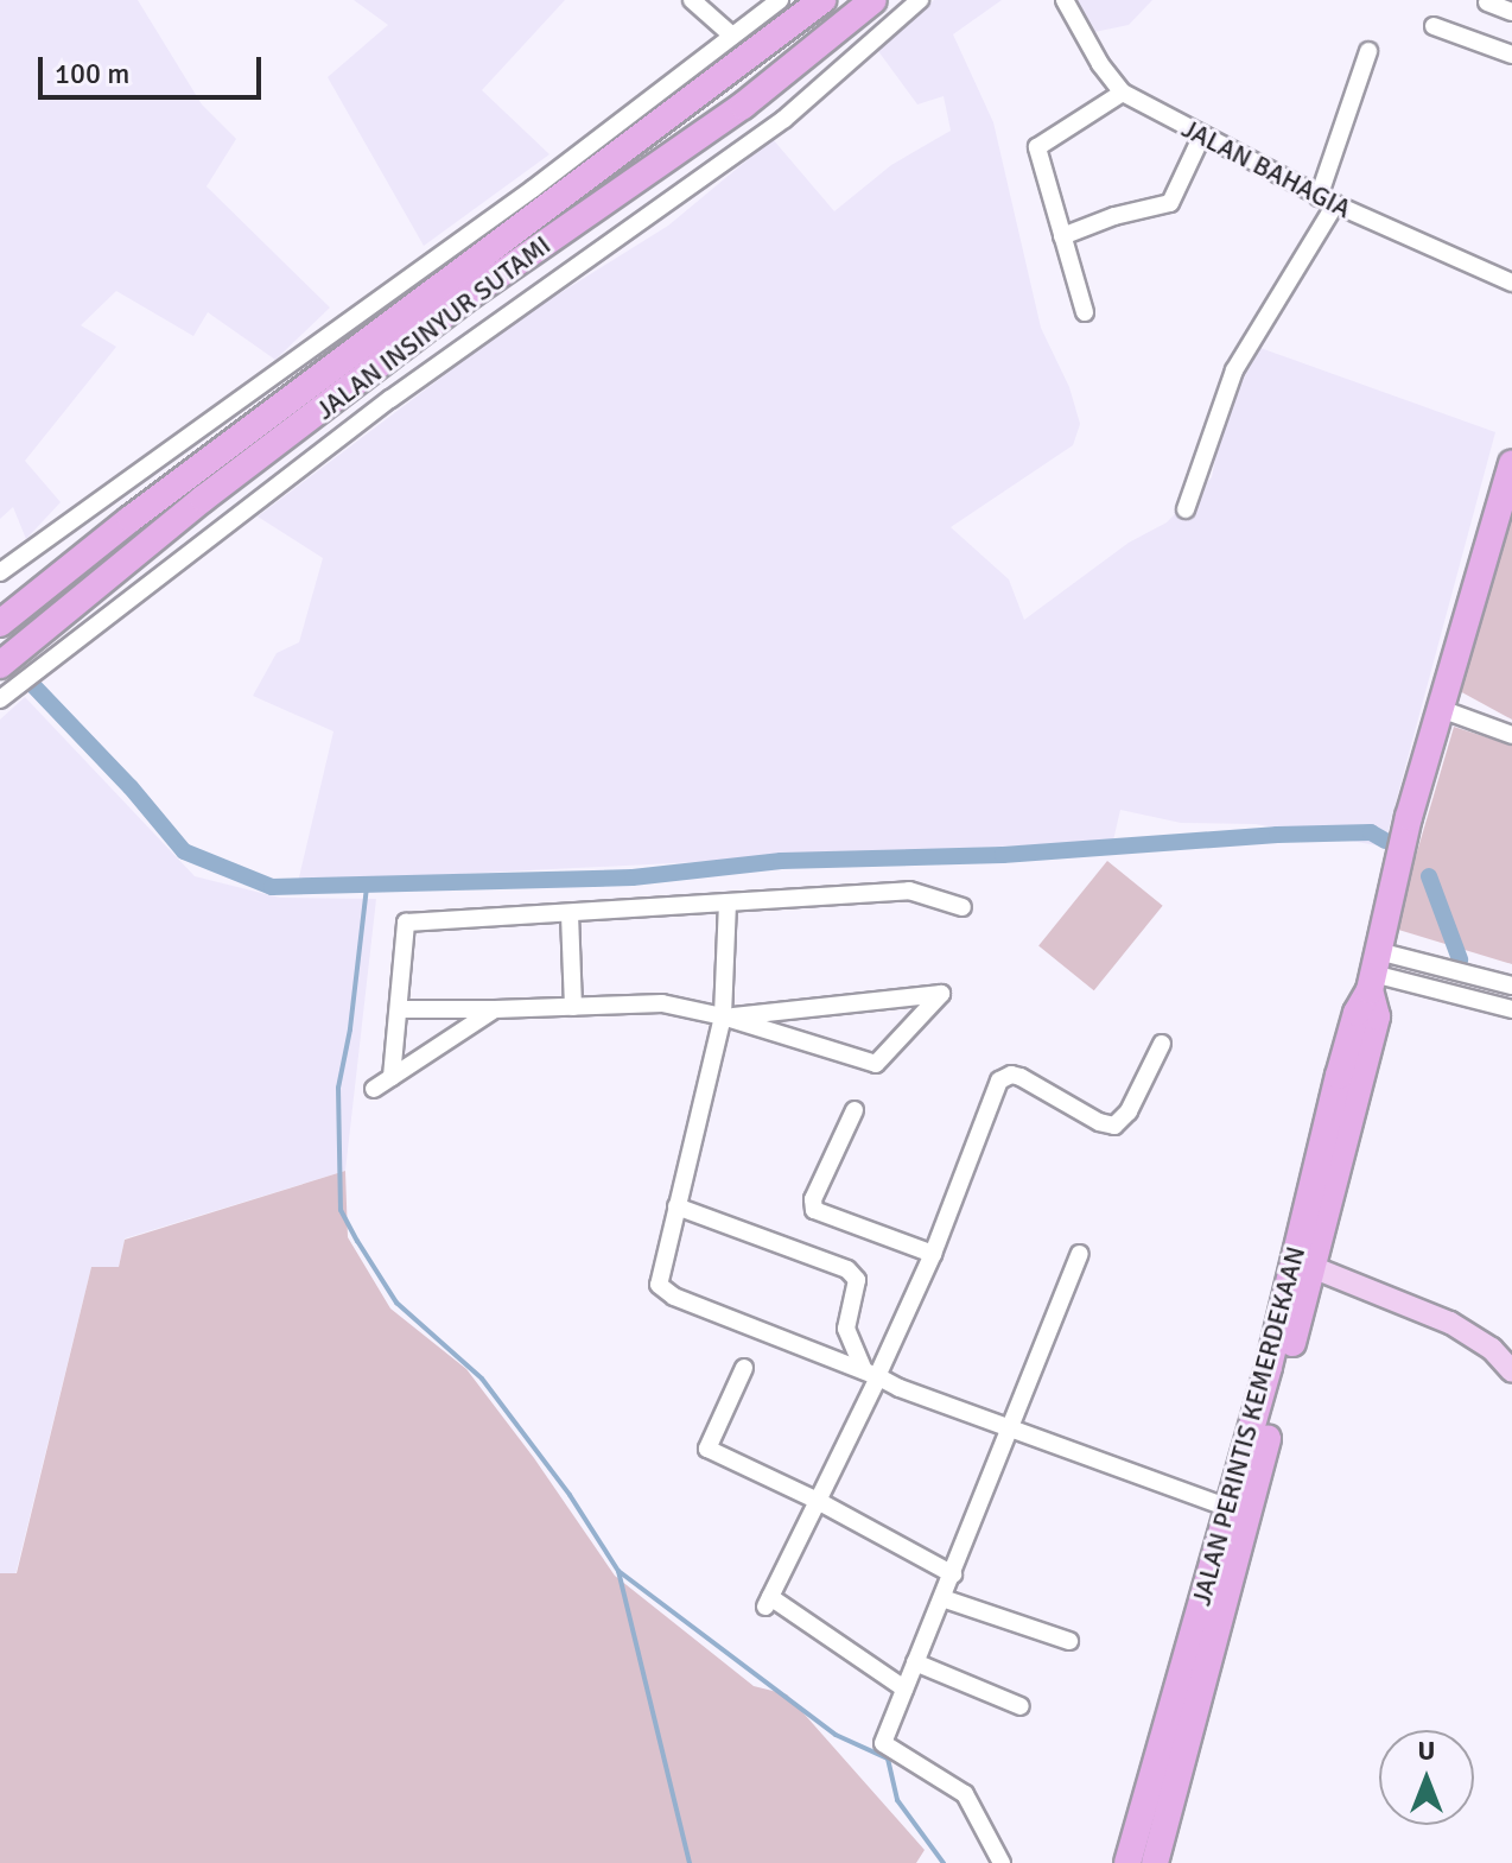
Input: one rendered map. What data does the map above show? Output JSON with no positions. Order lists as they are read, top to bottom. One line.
{"streets":{"highway":["JALAN INSINYUR SUTAMI","JALAN PERINTIS KEMERDEKAAN"],"street":["JALAN BAHAGIA"]},"scale_bar":"100 m","north":"top"}
